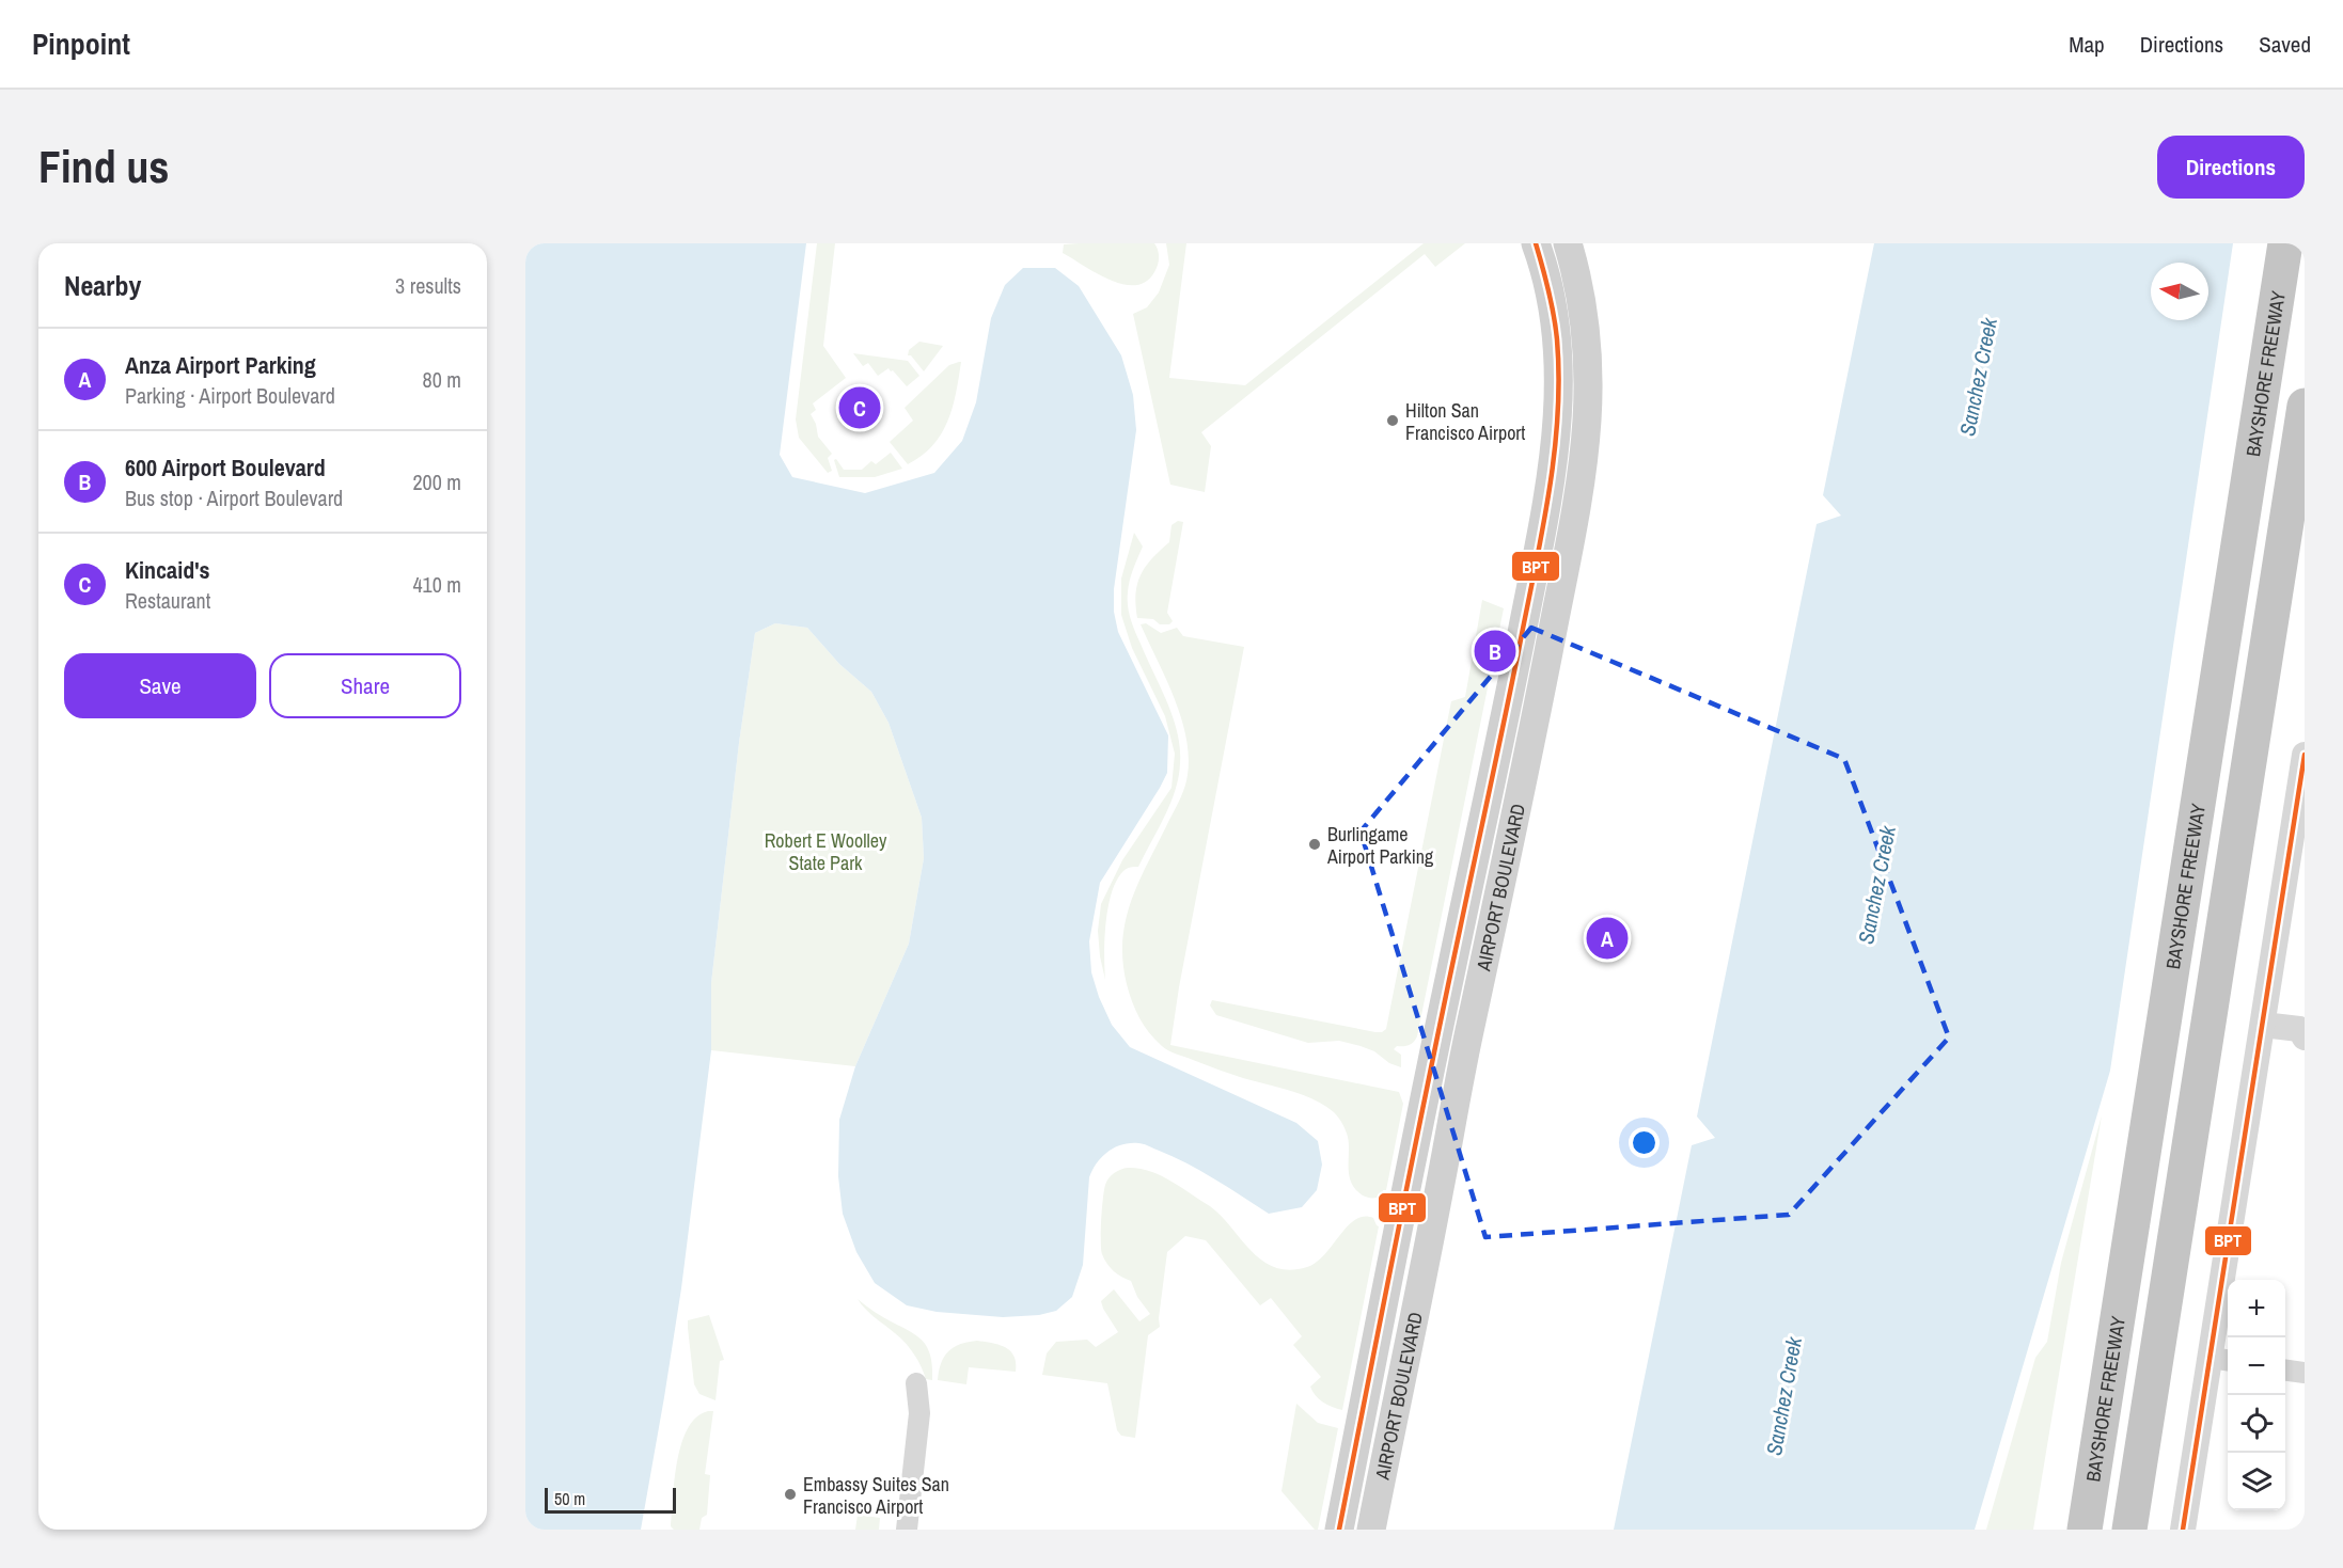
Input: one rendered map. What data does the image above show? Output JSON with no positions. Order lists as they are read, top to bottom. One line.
{"streets":{"highway":["BAYSHORE FREEWAY"],"main road":["AIRPORT BOULEVARD"]},"water":["Sanchez Creek"],"parks":["Robert E Woolley State Park"],"places":["Hilton San Francisco Airport","Burlingame Airport Parking","Embassy Suites San Francisco Airport"],"lines":["transit line BPT"],"scale_bar":"50 m","north":"left","page":{"header":"Pinpoint","nav":["Map","Directions","Saved"],"buttons":["Directions",["Save","Share"]],"title":"Find us","heading":["Nearby","3 results"],"list":[{"mark":"A","name":"Anza Airport Parking","note":"Parking · Airport Boulevard","value":"80 m"},{"mark":"B","name":"600 Airport Boulevard","note":"Bus stop · Airport Boulevard","value":"200 m"},{"mark":"C","name":"Kincaid's","note":"Restaurant","value":"410 m"}],"pins":["C","B","A"],"map_buttons":["+","−"],"scale":"50 m"}}
